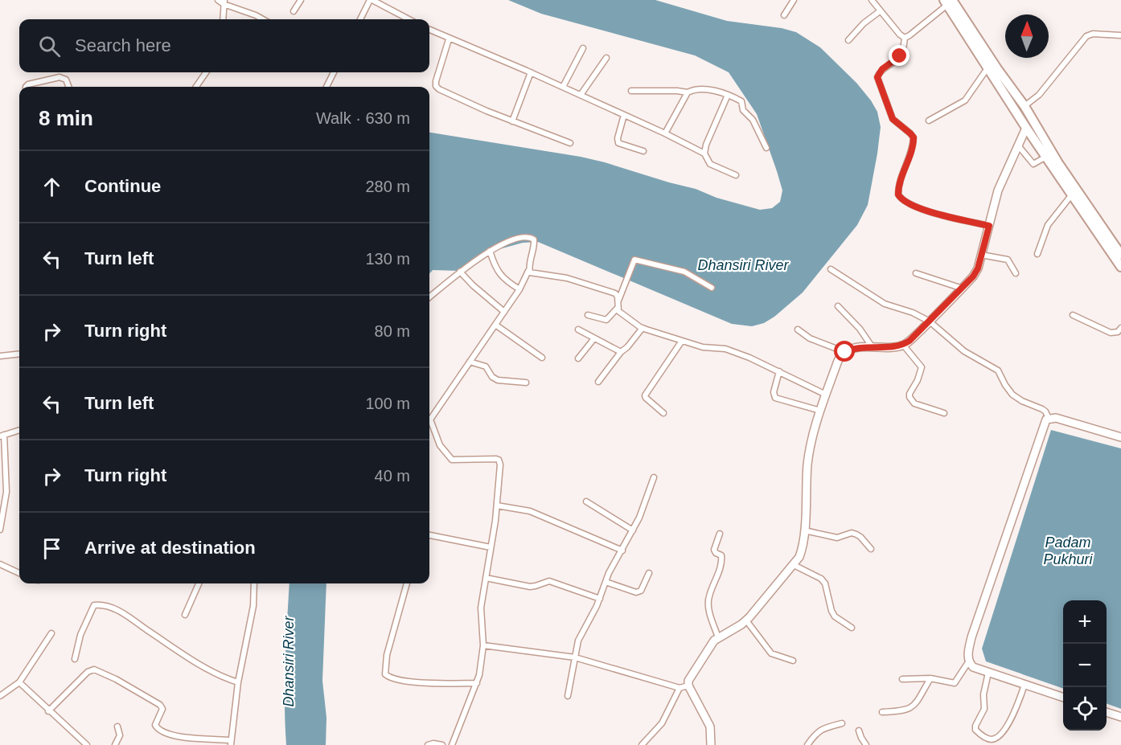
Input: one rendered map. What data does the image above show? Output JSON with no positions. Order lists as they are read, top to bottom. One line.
{"water":["Dhansiri River","Padam Pukhuri"],"north":"top","page":{"search":"Search here","heading":["8 min","Walk · 630 m"],"list":[["Continue","280 m"],["Turn left","130 m"],["Turn right","80 m"],["Turn left","100 m"],["Turn right","40 m"],"Arrive at destination"],"map_buttons":["+","−"]}}
